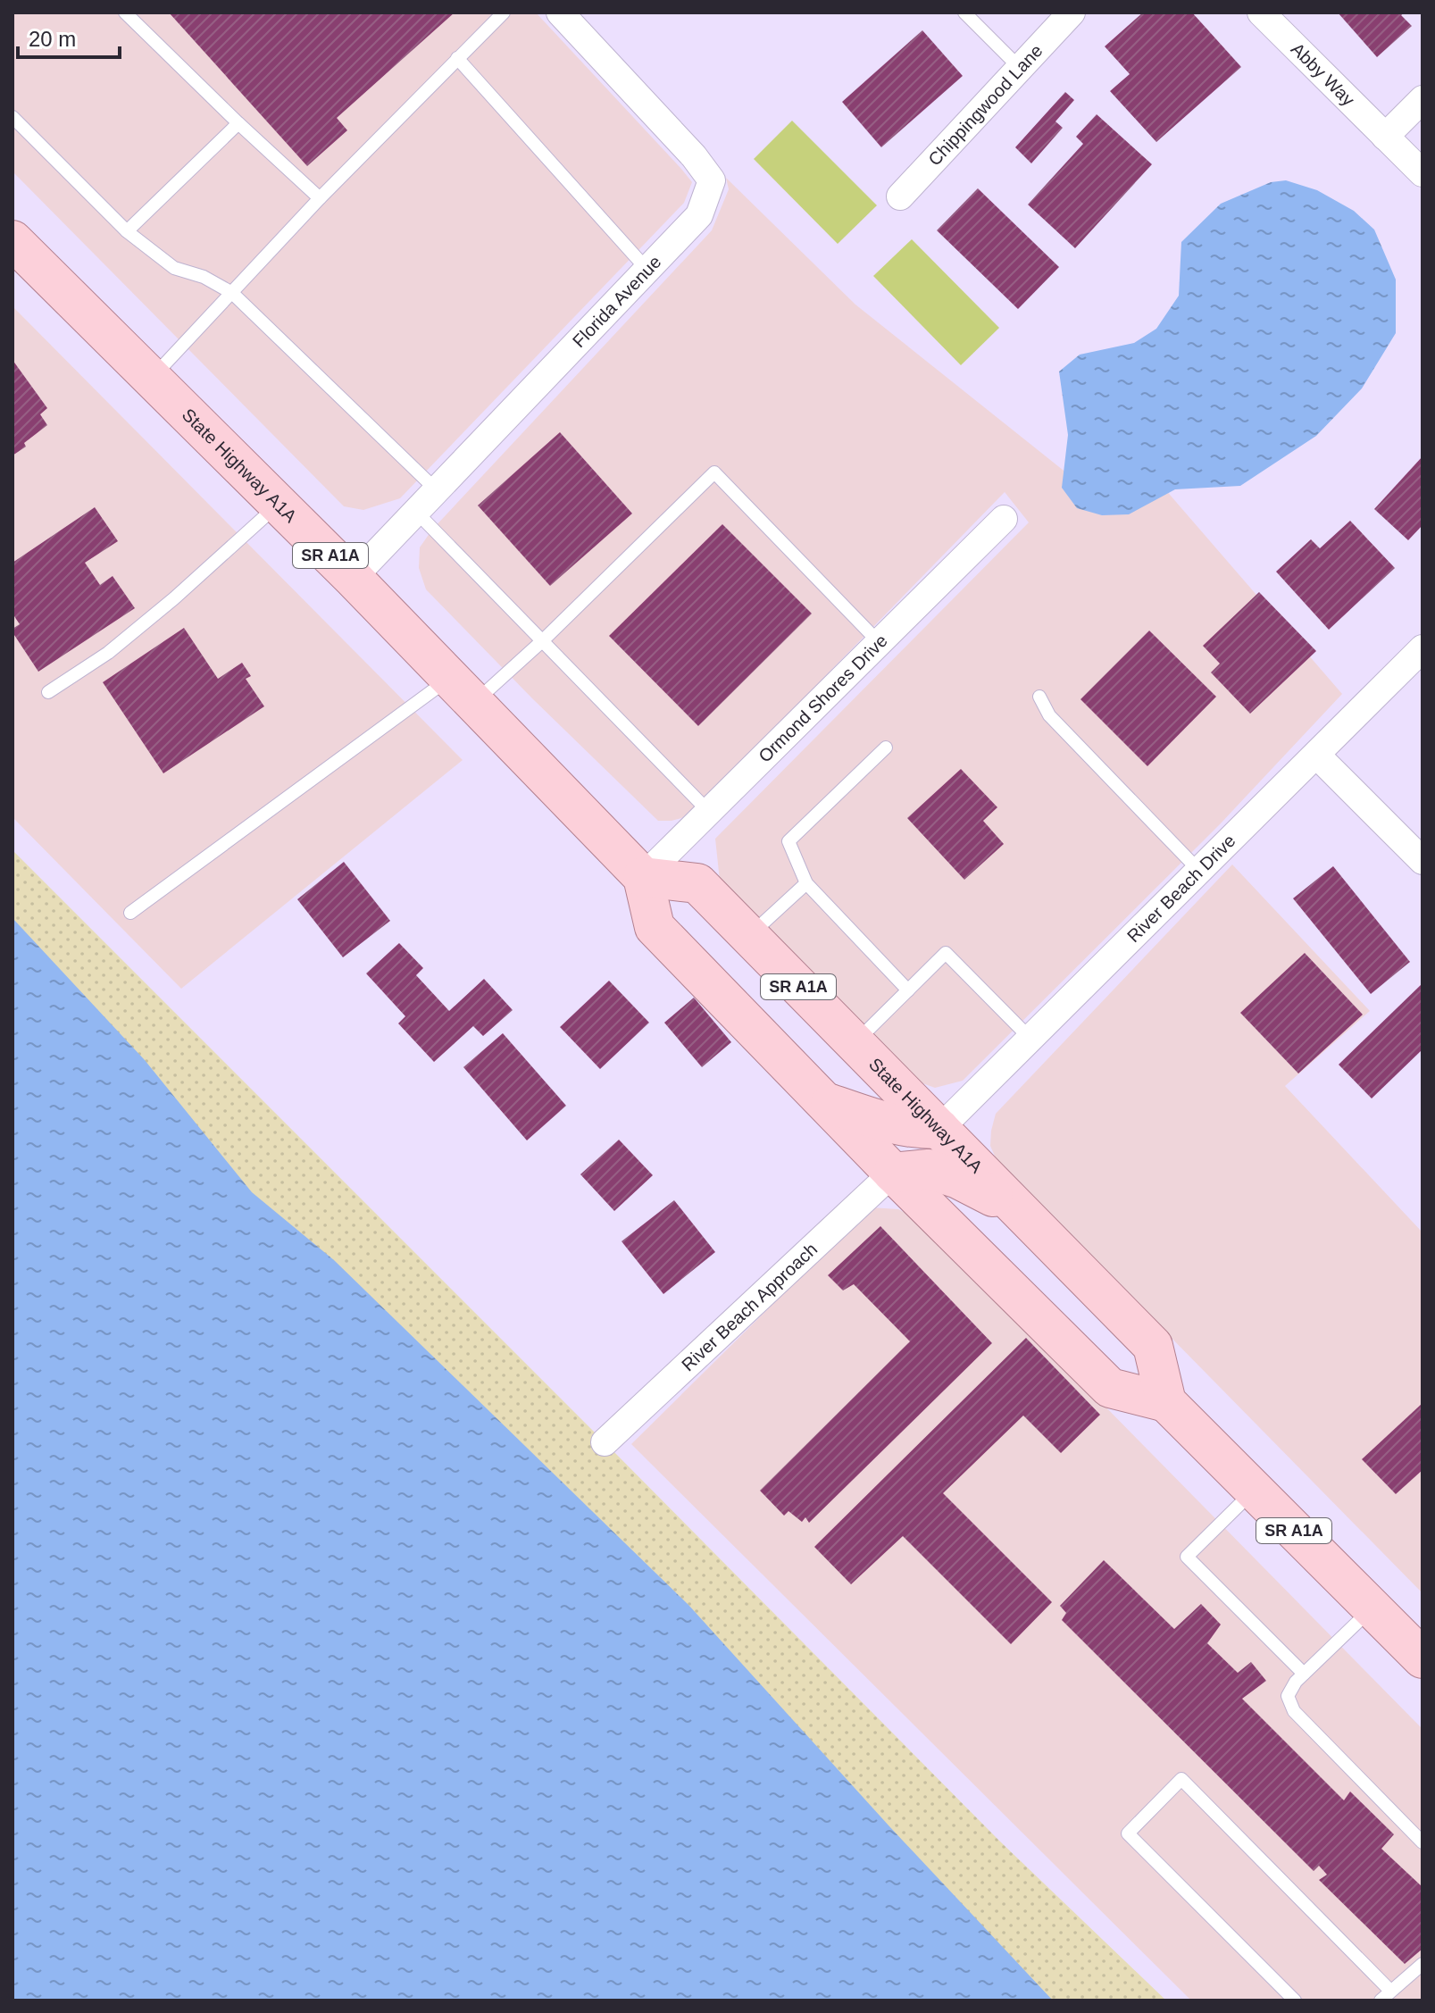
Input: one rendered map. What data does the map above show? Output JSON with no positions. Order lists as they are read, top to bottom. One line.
{"streets":{"main road":["State Highway A1A","SR A1A"],"street":["Abby Way","Chippingwood Lane","Florida Avenue","Ormond Shores Drive","River Beach Drive","River Beach Approach"]},"crossings":[["Florida Avenue","State Highway A1A"],["State Highway A1A","SR A1A"],["State Highway A1A","Ormond Shores Drive"],["State Highway A1A","River Beach Drive"],["SR A1A","Ormond Shores Drive"],["SR A1A","River Beach Approach"]],"scale_bar":"20 m"}
